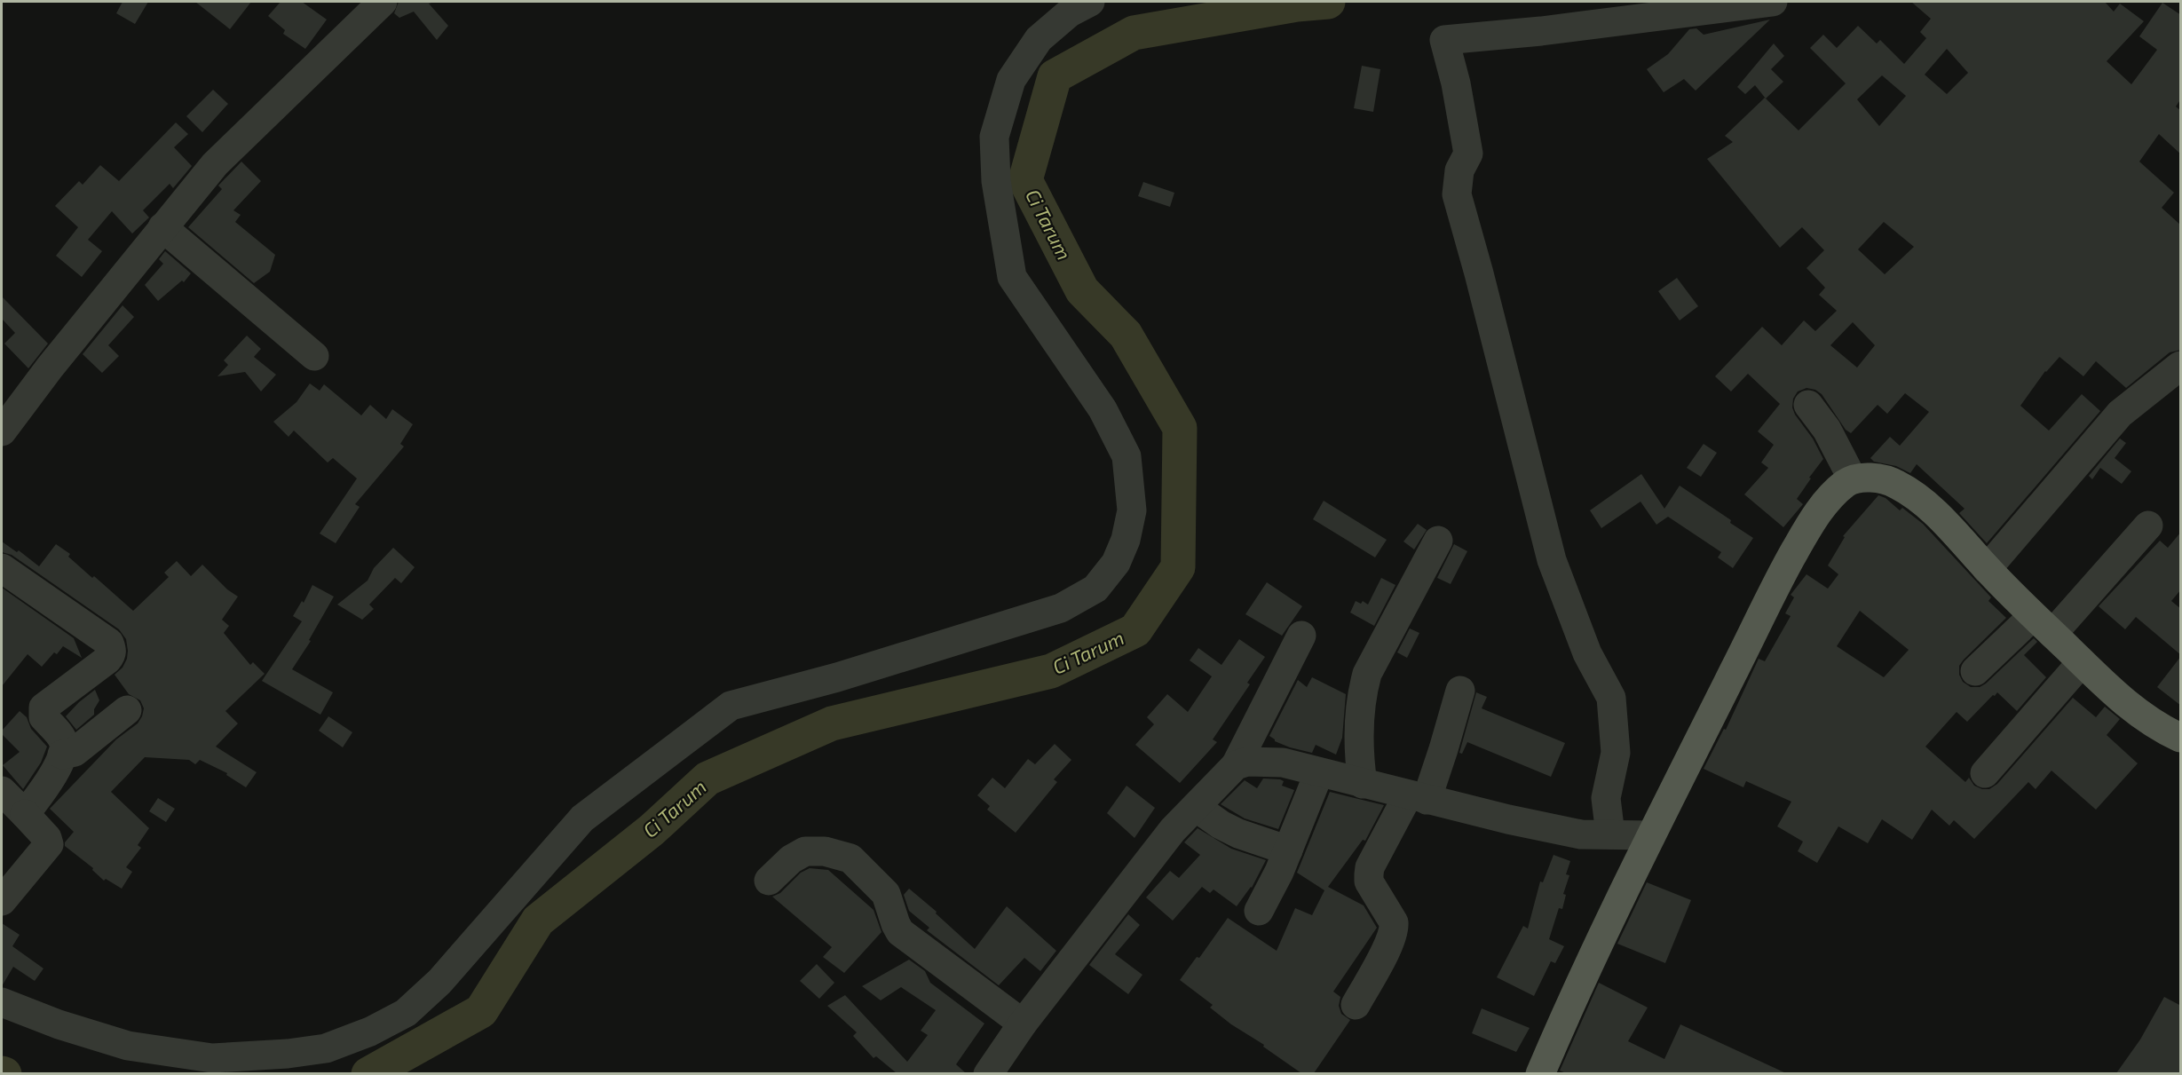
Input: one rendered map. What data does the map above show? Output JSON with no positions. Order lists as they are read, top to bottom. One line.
{"water":["Ci Tarum"]}
